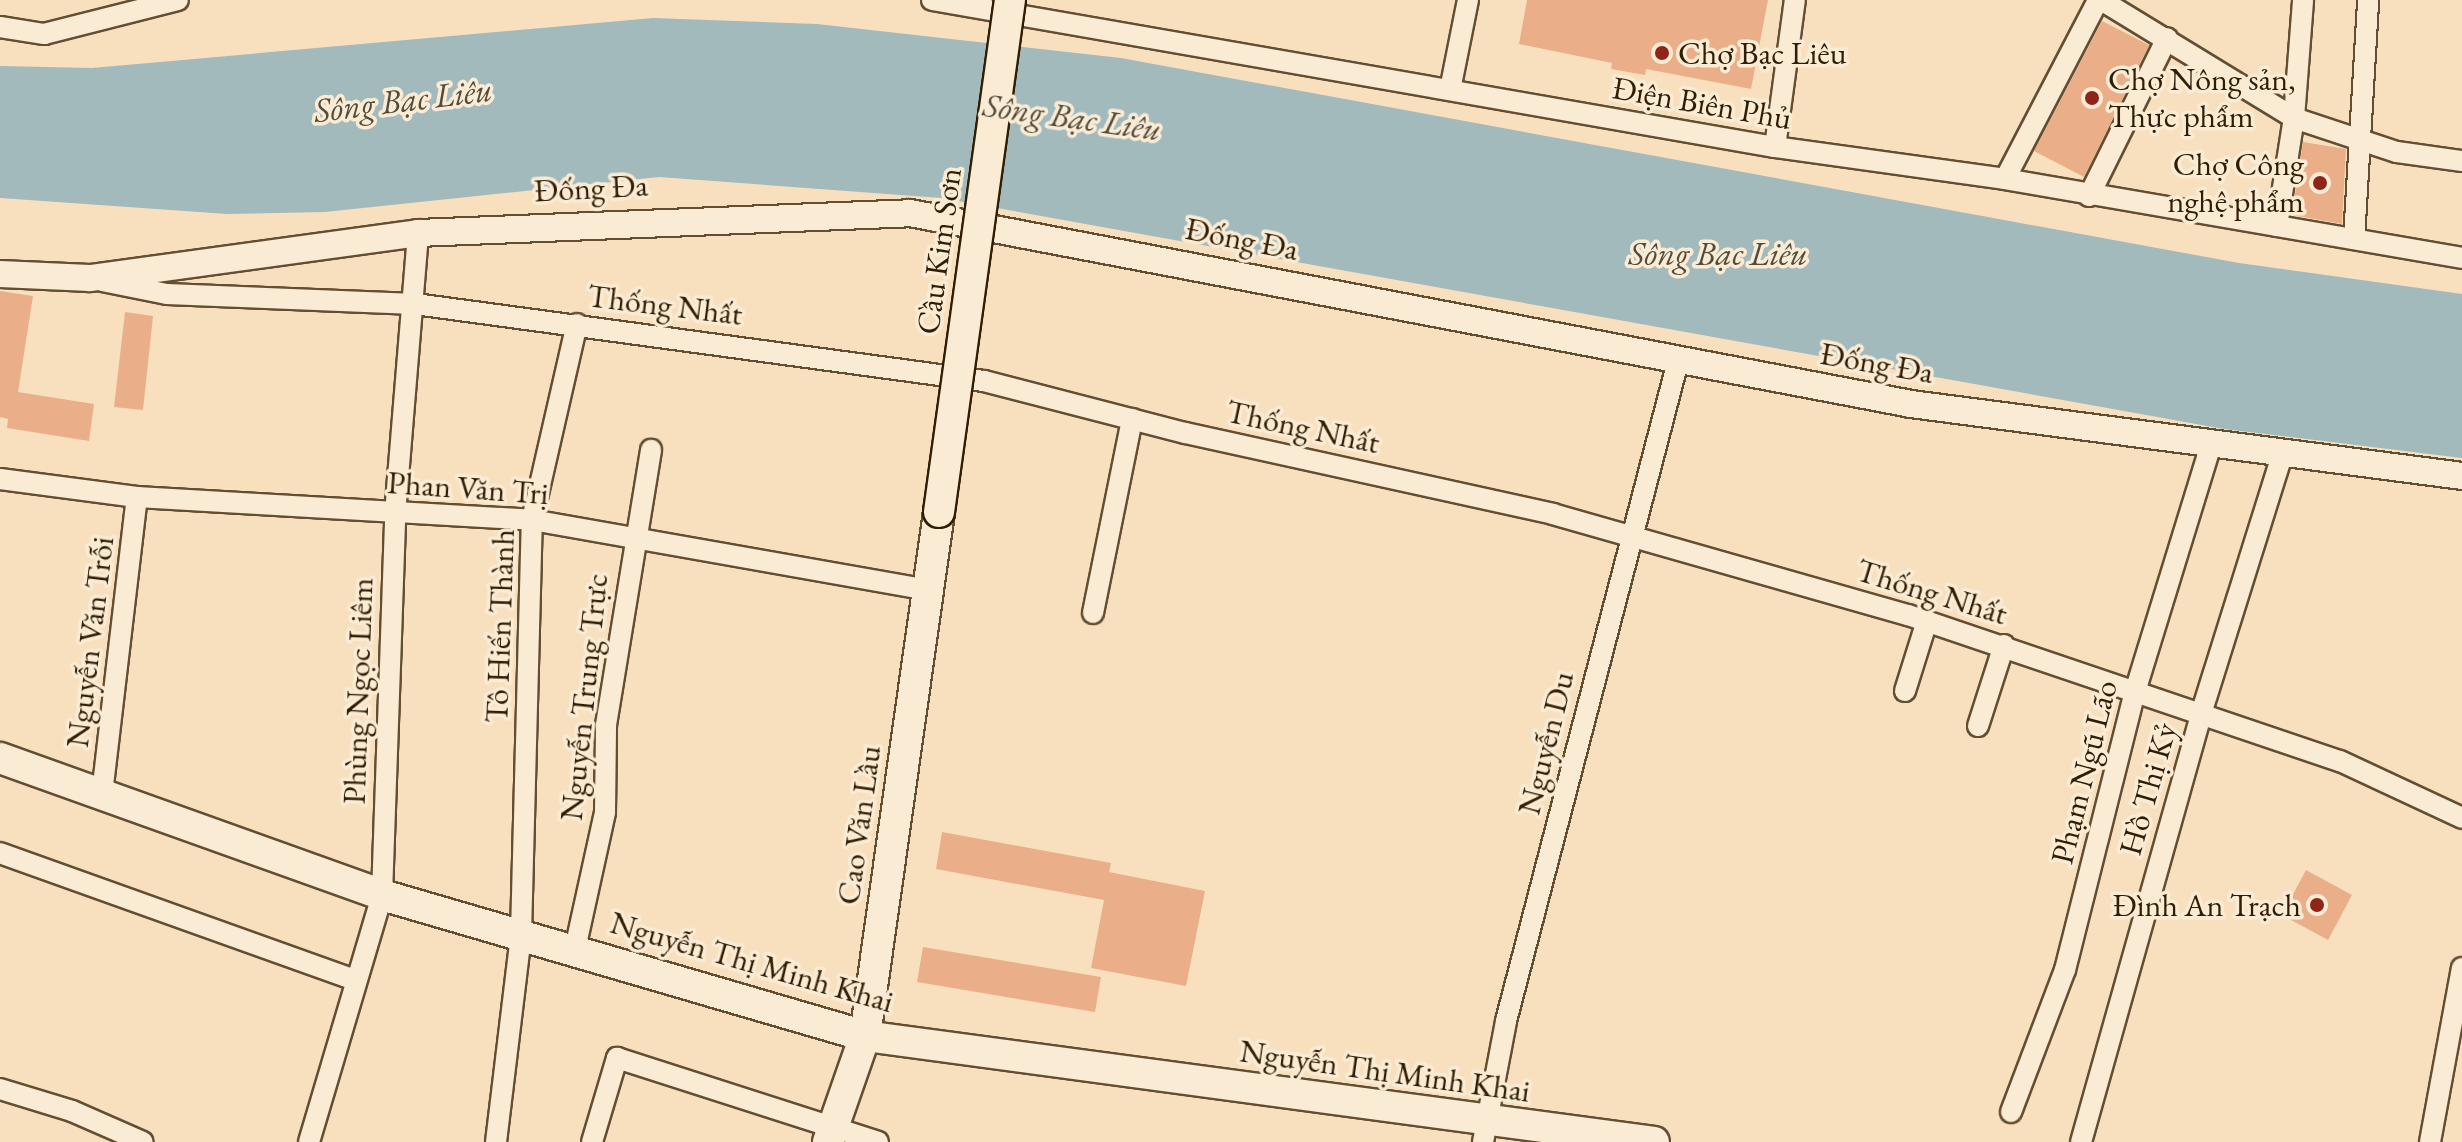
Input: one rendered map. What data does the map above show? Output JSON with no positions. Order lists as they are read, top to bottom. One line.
{"streets":{"main road":["Cầu Kim Sơn","Cao Văn Lầu","Nguyễn Thị Minh Khai"],"street":["Điện Biên Phủ","Đống Đa","Thống Nhất","Phan Văn Trị","Tô Hiến Thành","Nguyễn Văn Trỗi","Phùng Ngọc Liêm","Nguyễn Trung Trực","Nguyễn Du","Phạm Ngũ Lão","Hồ Thị Kỷ"]},"crossings":[["Đống Đa","Thống Nhất"],["Đống Đa","Phùng Ngọc Liêm"],["Đống Đa","Nguyễn Du"],["Đống Đa","Phạm Ngũ Lão"],["Đống Đa","Hồ Thị Kỷ"],["Cầu Kim Sơn","Cao Văn Lầu"],["Thống Nhất","Tô Hiến Thành"],["Thống Nhất","Phùng Ngọc Liêm"],["Thống Nhất","Nguyễn Du"],["Thống Nhất","Phạm Ngũ Lão"],["Thống Nhất","Hồ Thị Kỷ"],["Phan Văn Trị","Tô Hiến Thành"],["Phan Văn Trị","Nguyễn Văn Trỗi"],["Phan Văn Trị","Phùng Ngọc Liêm"],["Phan Văn Trị","Nguyễn Trung Trực"],["Phan Văn Trị","Cao Văn Lầu"],["Tô Hiến Thành","Nguyễn Thị Minh Khai"],["Nguyễn Văn Trỗi","Nguyễn Thị Minh Khai"],["Phùng Ngọc Liêm","Nguyễn Thị Minh Khai"],["Nguyễn Trung Trực","Nguyễn Thị Minh Khai"],["Nguyễn Du","Nguyễn Thị Minh Khai"],["Cao Văn Lầu","Nguyễn Thị Minh Khai"]],"water":["Sông Bạc Liêu"],"places":["Chợ Bạc Liêu","Chợ Nông sản, Thực phẩm","Chợ Công nghệ phẩm","Đình An Trạch"]}
